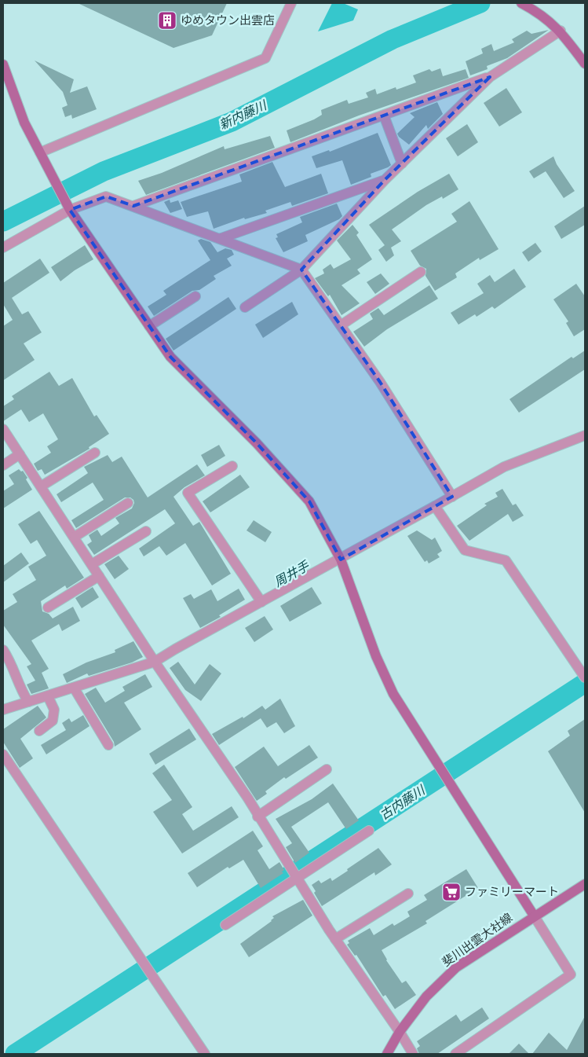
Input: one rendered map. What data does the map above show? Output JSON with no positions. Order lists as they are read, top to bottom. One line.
{"streets":{"street":["斐川出雲大社線"]},"water":["新内藤川","周井手","古内藤川"],"places":{"building":["ゆめタウン出雲店"],"supermarket":["ファミリーマート"]}}
